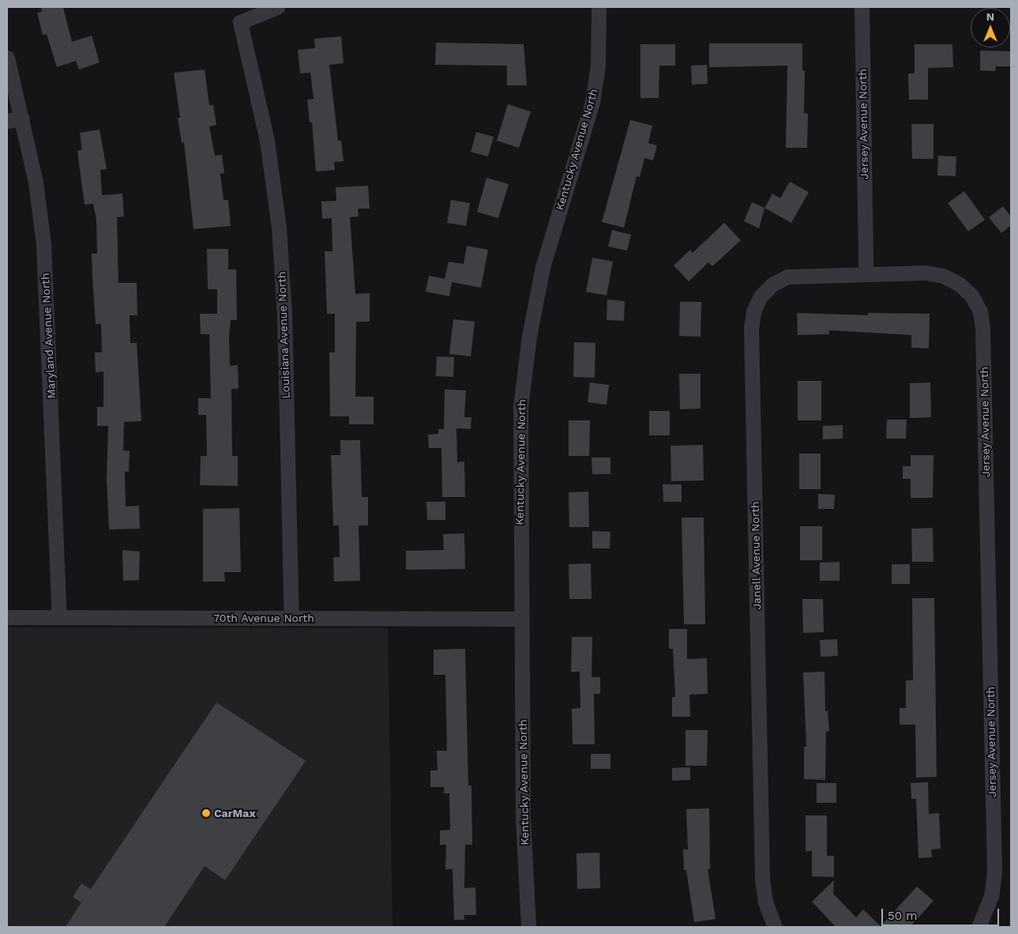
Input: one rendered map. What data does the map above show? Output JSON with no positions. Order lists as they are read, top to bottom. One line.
{"streets":{"street":["Jersey Avenue North","Kentucky Avenue North","Louisiana Avenue North","Maryland Avenue North","Janell Avenue North","70th Avenue North"]},"crossings":[["Jersey Avenue North","Janell Avenue North"],["Kentucky Avenue North","70th Avenue North"],["Louisiana Avenue North","70th Avenue North"],["Maryland Avenue North","70th Avenue North"]],"places":["CarMax"],"scale_bar":"50 m","north":"top"}
